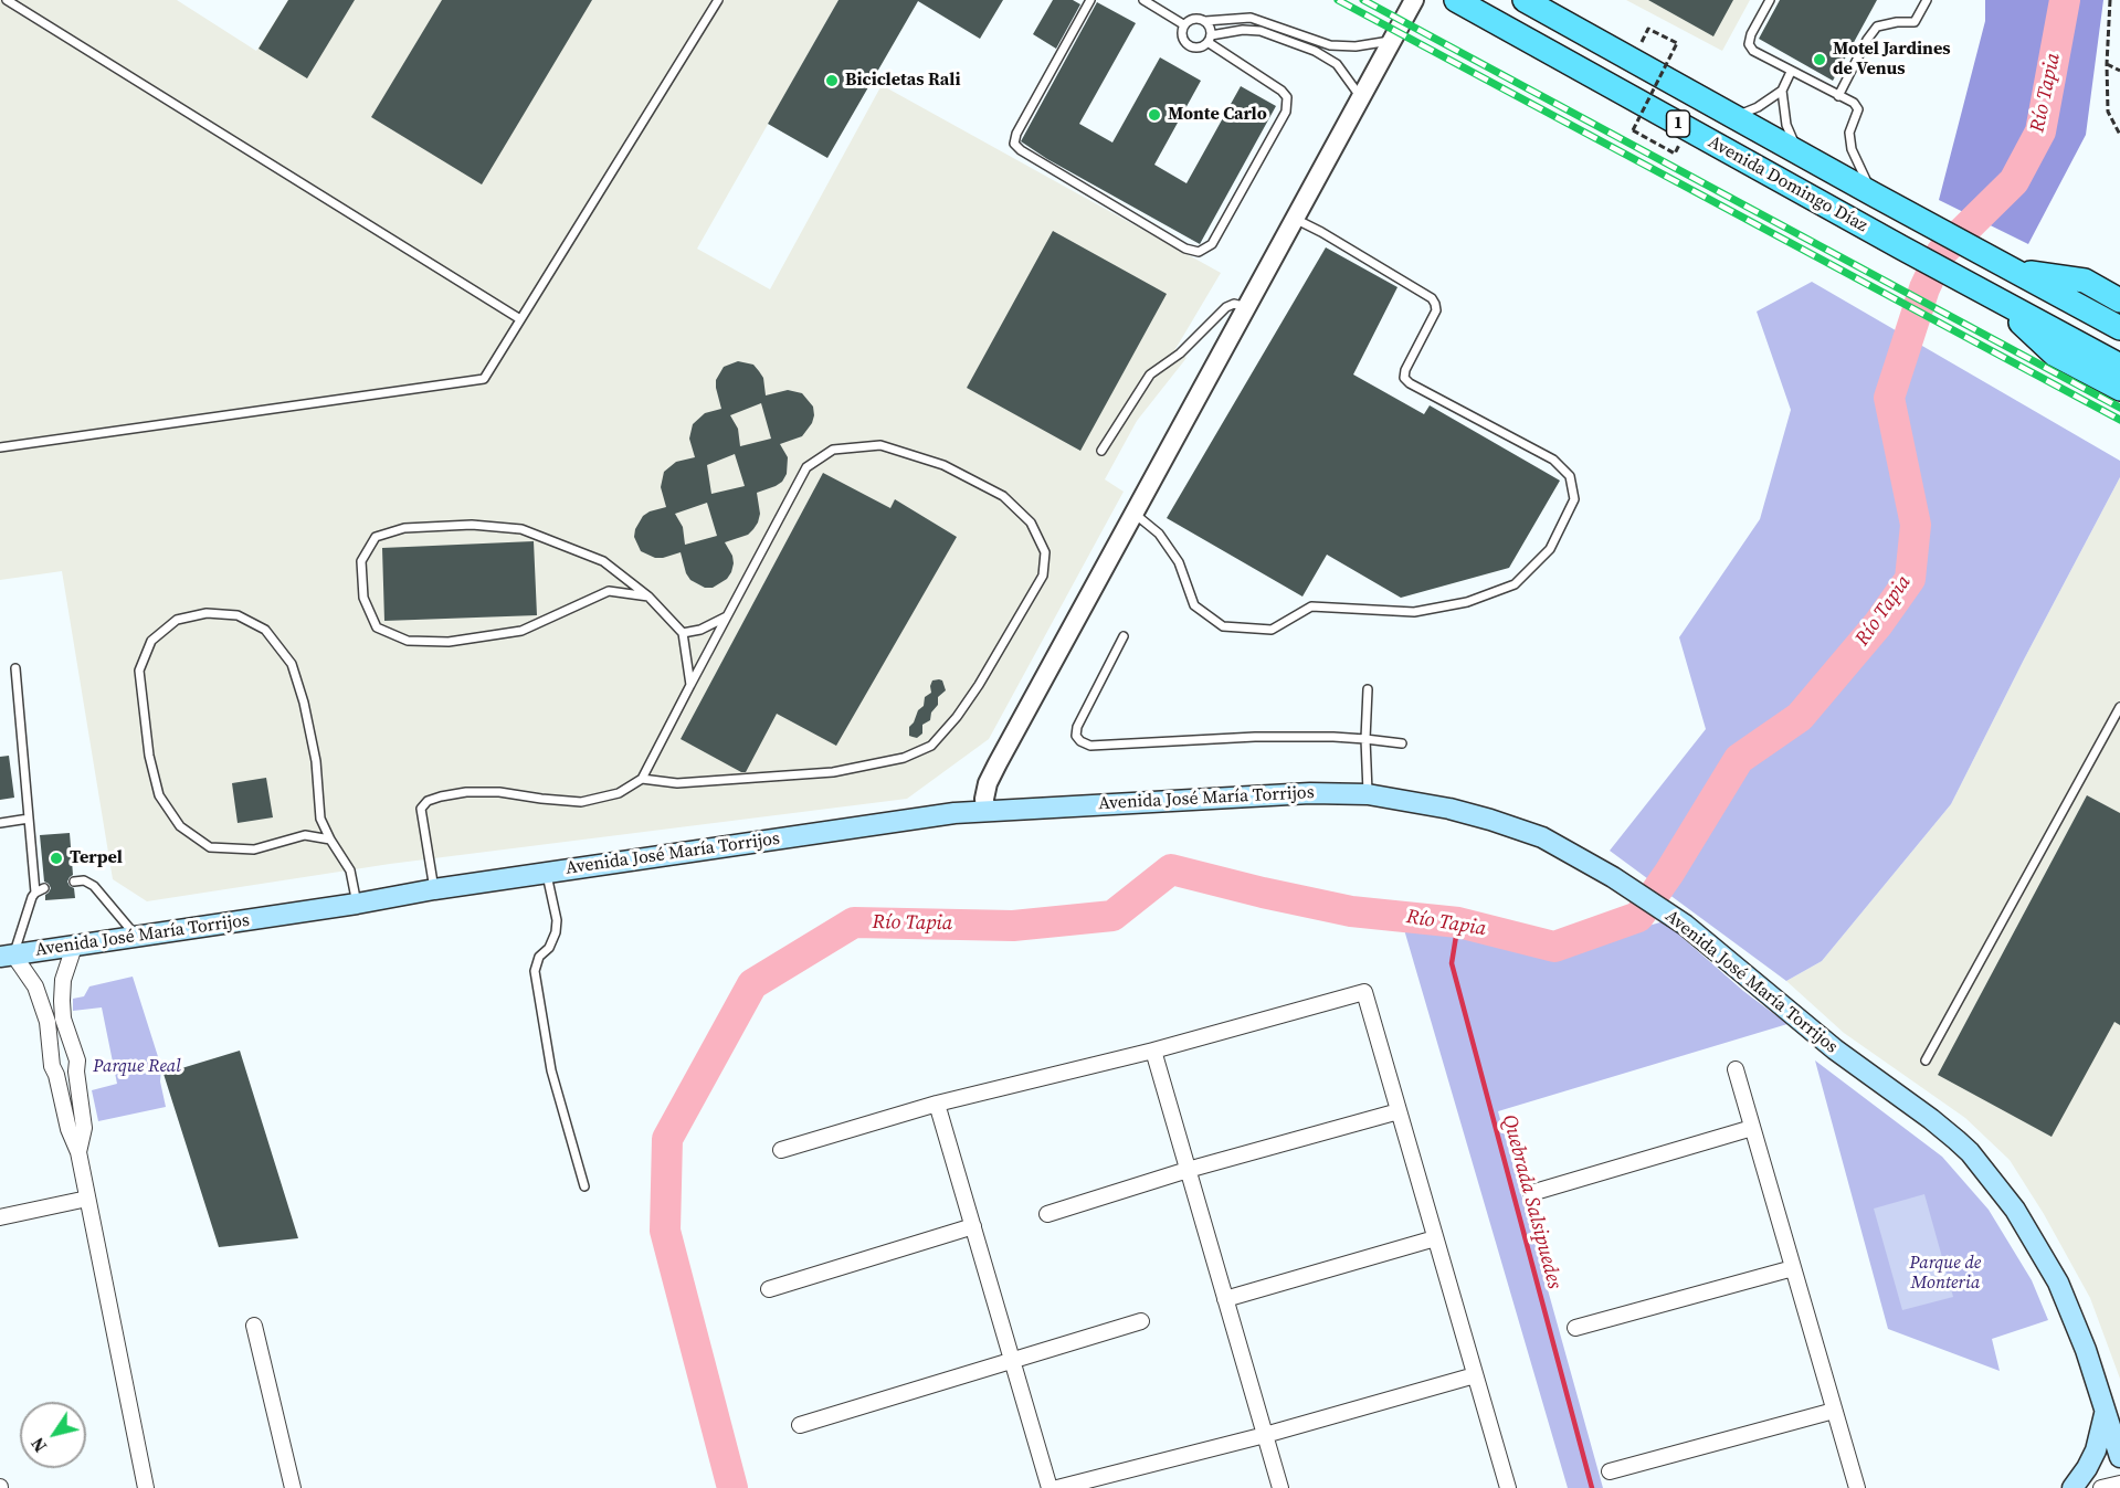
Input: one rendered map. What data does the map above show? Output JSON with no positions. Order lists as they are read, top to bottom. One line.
{"streets":{"main road":["1","Avenida Domingo Díaz","Avenida José María Torrijos"]},"water":["Río Tapia","Quebrada Salsipuedes"],"parks":["Parque Real","Parque de Monteria"],"places":["Motel Jardines de Venus","Bicicletas Rali","Monte Carlo","Terpel"],"north":"bottom left"}
